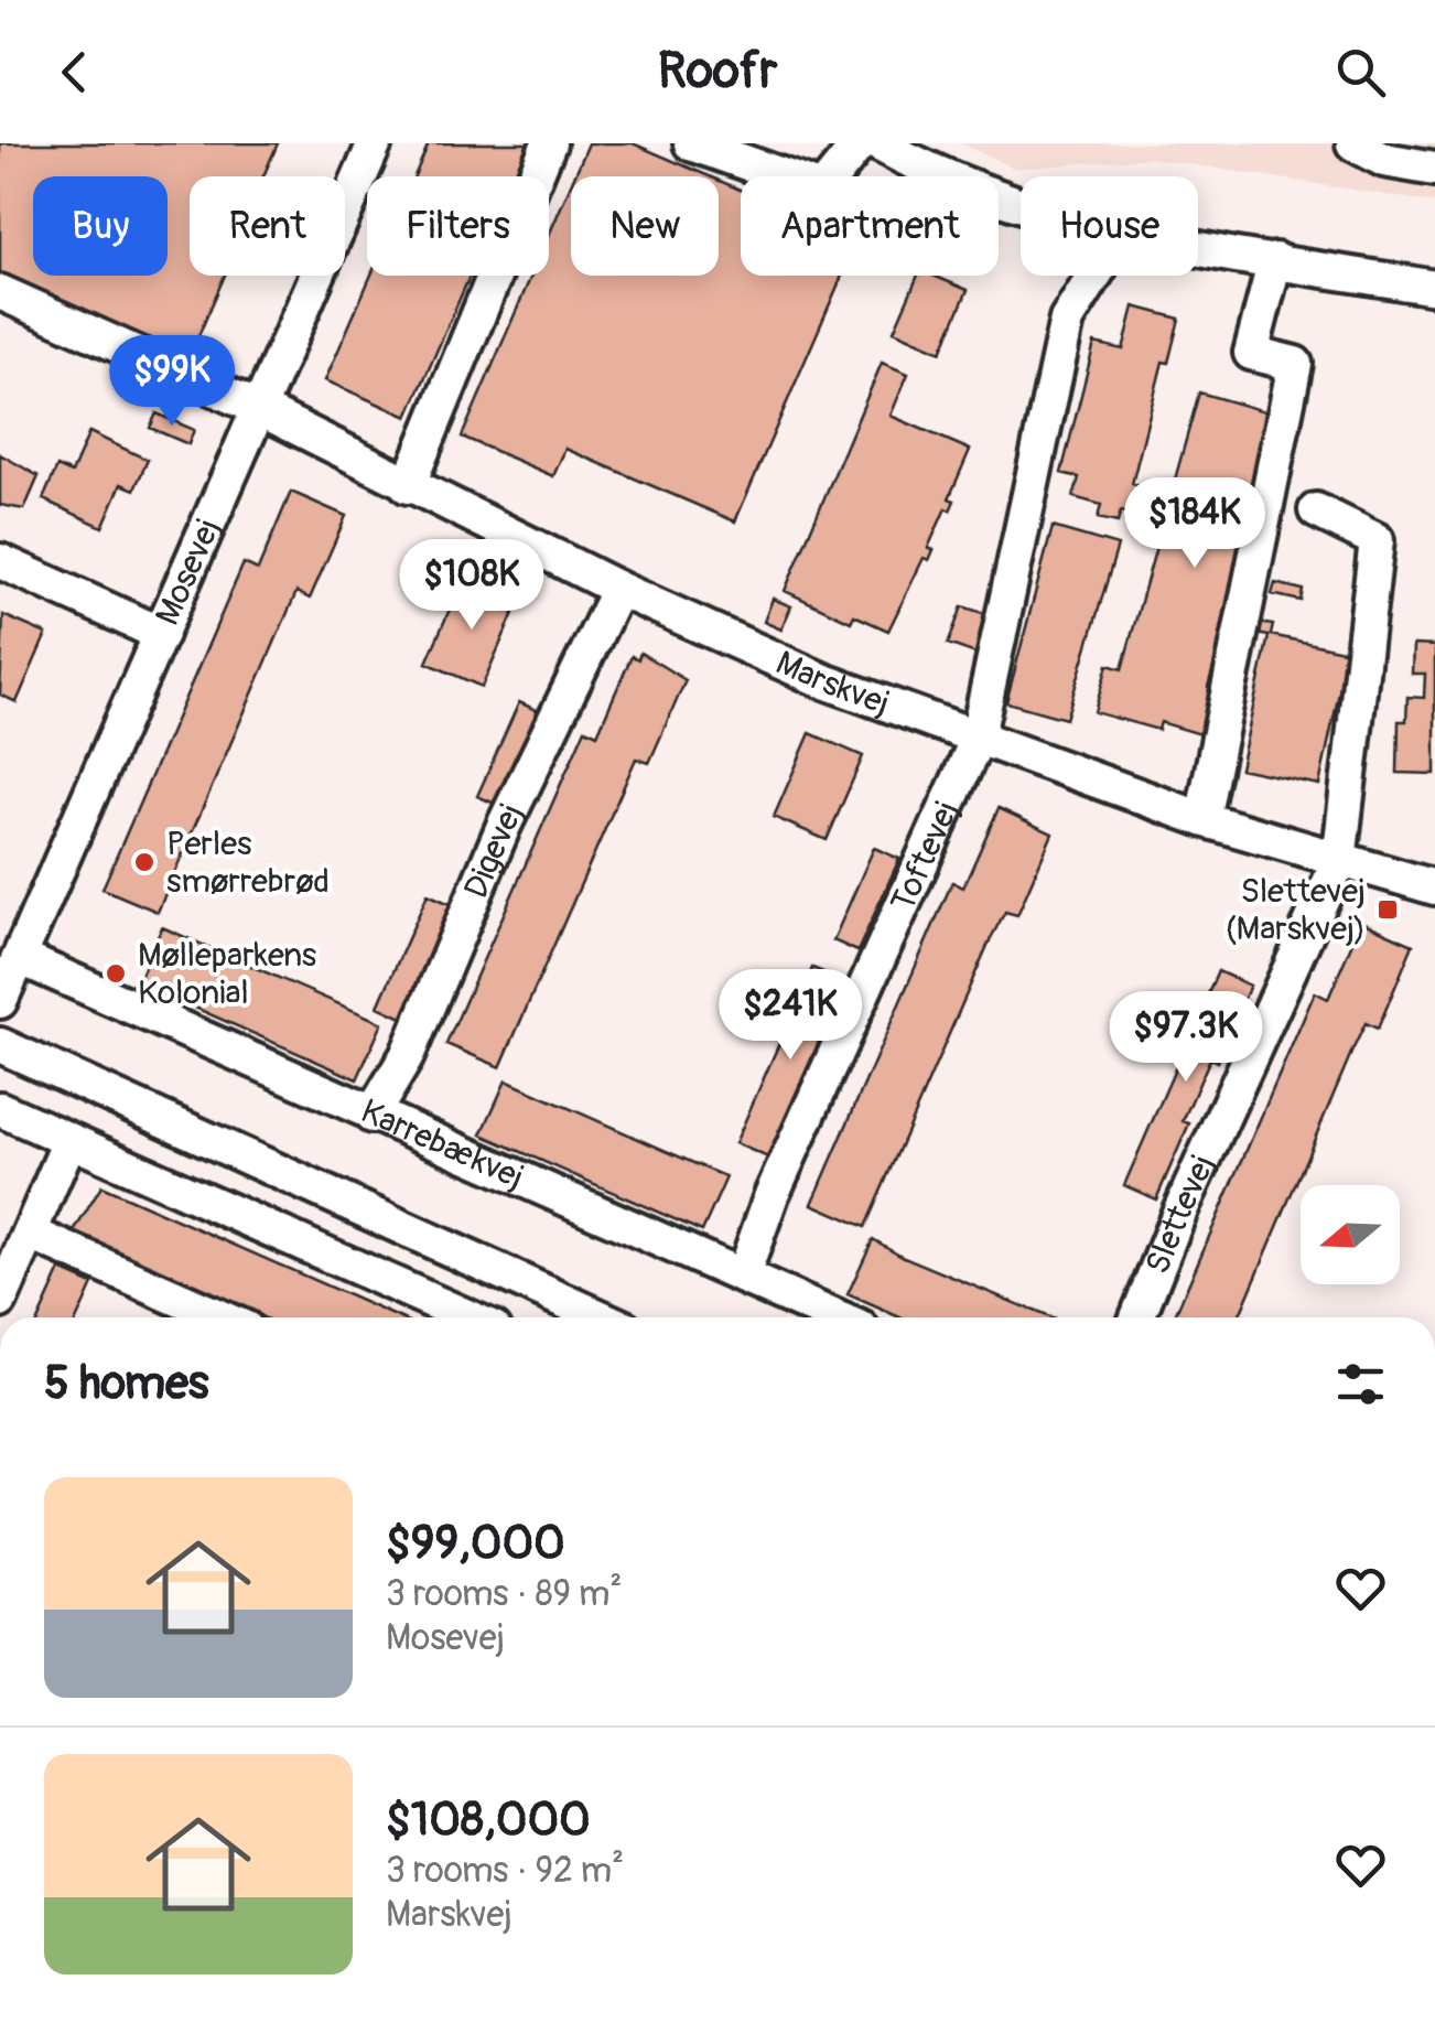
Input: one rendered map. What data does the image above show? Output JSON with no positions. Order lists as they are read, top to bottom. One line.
{"streets":{"street":["Mosevej","Marskvej","Digevej","Toftevej","Karrebækvej","Slettevej"]},"crossings":[["Mosevej","Marskvej"],["Mosevej","Karrebækvej"],["Marskvej","Digevej"],["Marskvej","Toftevej"],["Marskvej","Slettevej"],["Digevej","Karrebækvej"],["Toftevej","Karrebækvej"]],"places":{"other":["Perles smørrebrød","Mølleparkens Kolonial"],"transit":["Slettevej (Marskvej)"]},"north":"left","page":{"header":"Roofr","chip":["Buy","Rent","Filters","New","Apartment","House"],"price":["$99K","$184K","$108K","$241K","$97.3K"],"heading":"5 homes","list":[{"name":"$99,000","note":"3 rooms · 89 m² · Mosevej"},{"name":"$108,000","note":"3 rooms · 92 m² · Marskvej"}]}}
